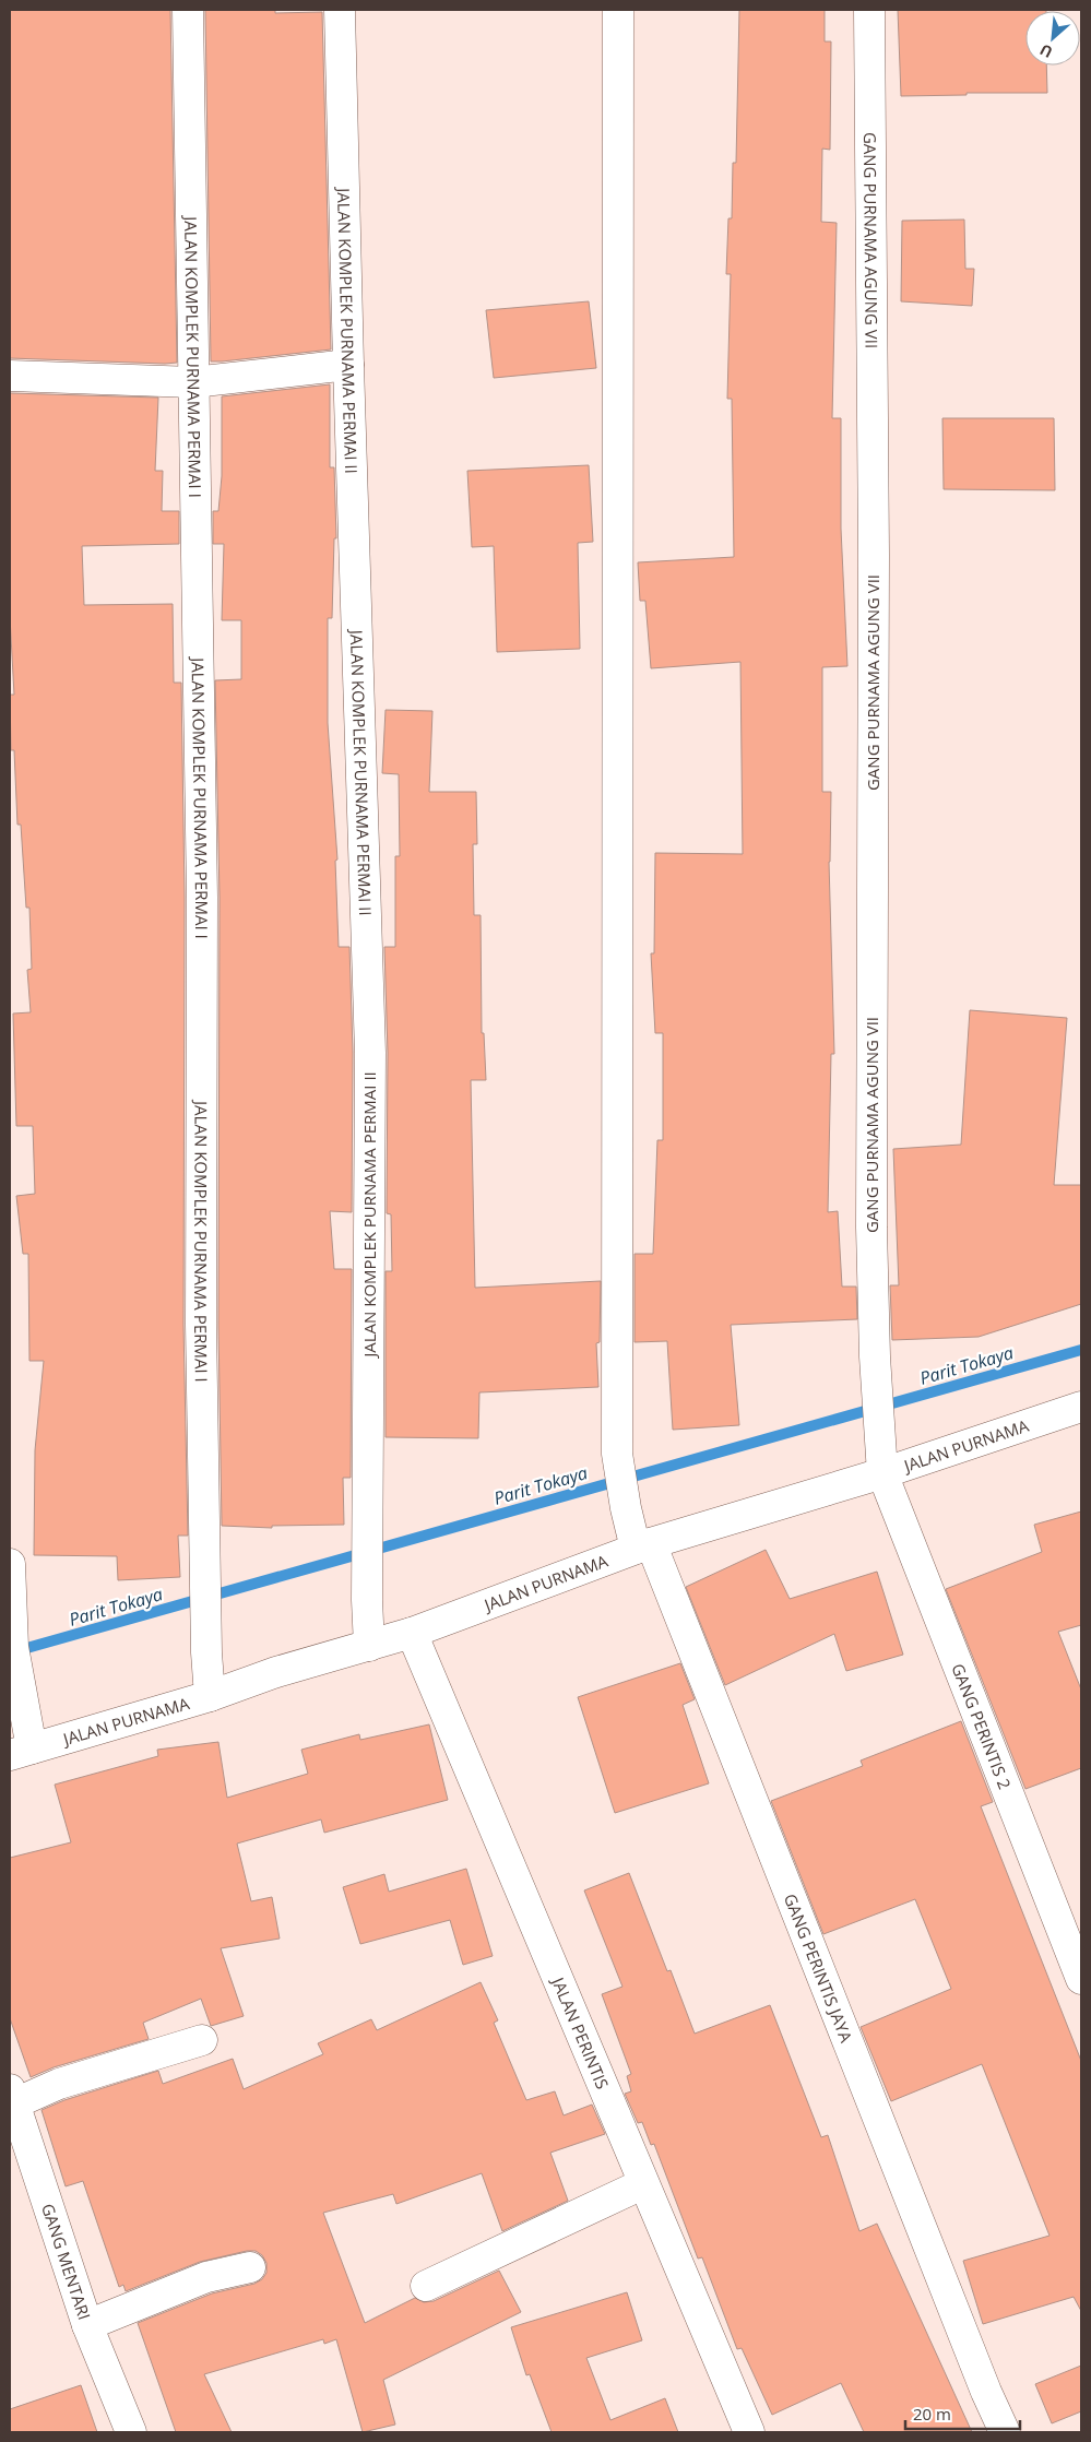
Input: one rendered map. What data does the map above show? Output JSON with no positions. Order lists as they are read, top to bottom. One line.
{"streets":{"street":["GANG PURNAMA AGUNG VII","JALAN KOMPLEK PURNAMA PERMAI II","JALAN KOMPLEK PURNAMA PERMAI I","JALAN PURNAMA","GANG PERINTIS 2","GANG PERINTIS JAYA","JALAN PERINTIS","GANG MENTARI"]},"crossings":[["GANG PURNAMA AGUNG VII","GANG PERINTIS 2"],["JALAN KOMPLEK PURNAMA PERMAI II","JALAN PURNAMA"],["JALAN KOMPLEK PURNAMA PERMAI I","JALAN PURNAMA"],["JALAN PURNAMA","GANG PERINTIS 2"],["JALAN PURNAMA","GANG PERINTIS JAYA"],["JALAN PURNAMA","JALAN PERINTIS"]],"water":["Parit Tokaya"],"scale_bar":"20 m","north":"bottom left"}
